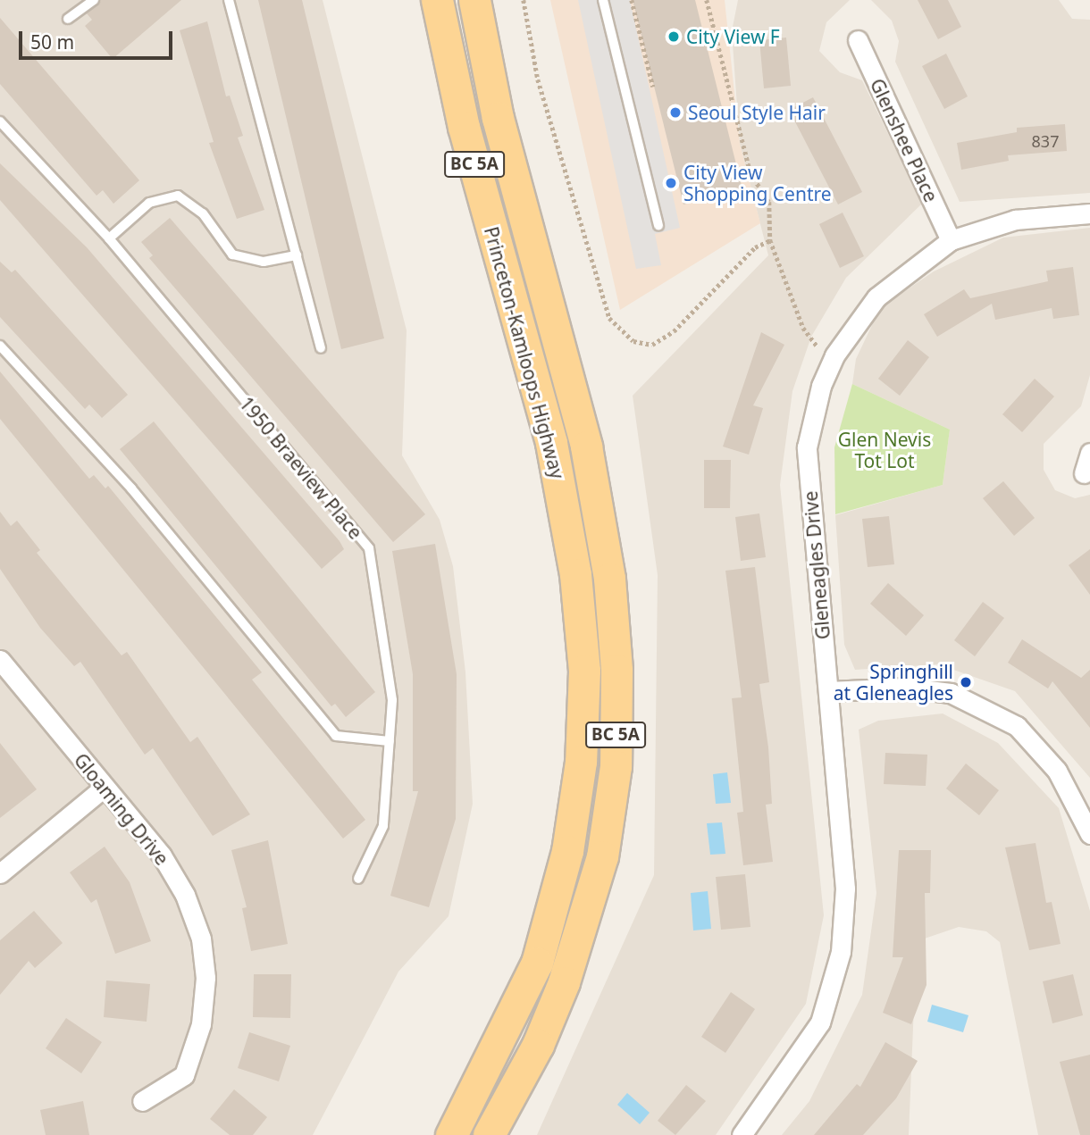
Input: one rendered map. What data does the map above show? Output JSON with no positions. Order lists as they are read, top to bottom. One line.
{"streets":{"main road":["BC 5A","Princeton-Kamloops Highway"],"street":["Glenshee Place","Gleneagles Drive","Gloaming Drive"],"lane":["1950 Braeview Place"]},"crossings":[["Glenshee Place","Gleneagles Drive"]],"parks":["Glen Nevis Tot Lot"],"places":["City View F","Seoul Style Hair","City View Shopping Centre","Springhill at Gleneagles"],"house_numbers":["837"],"scale_bar":"50 m"}
